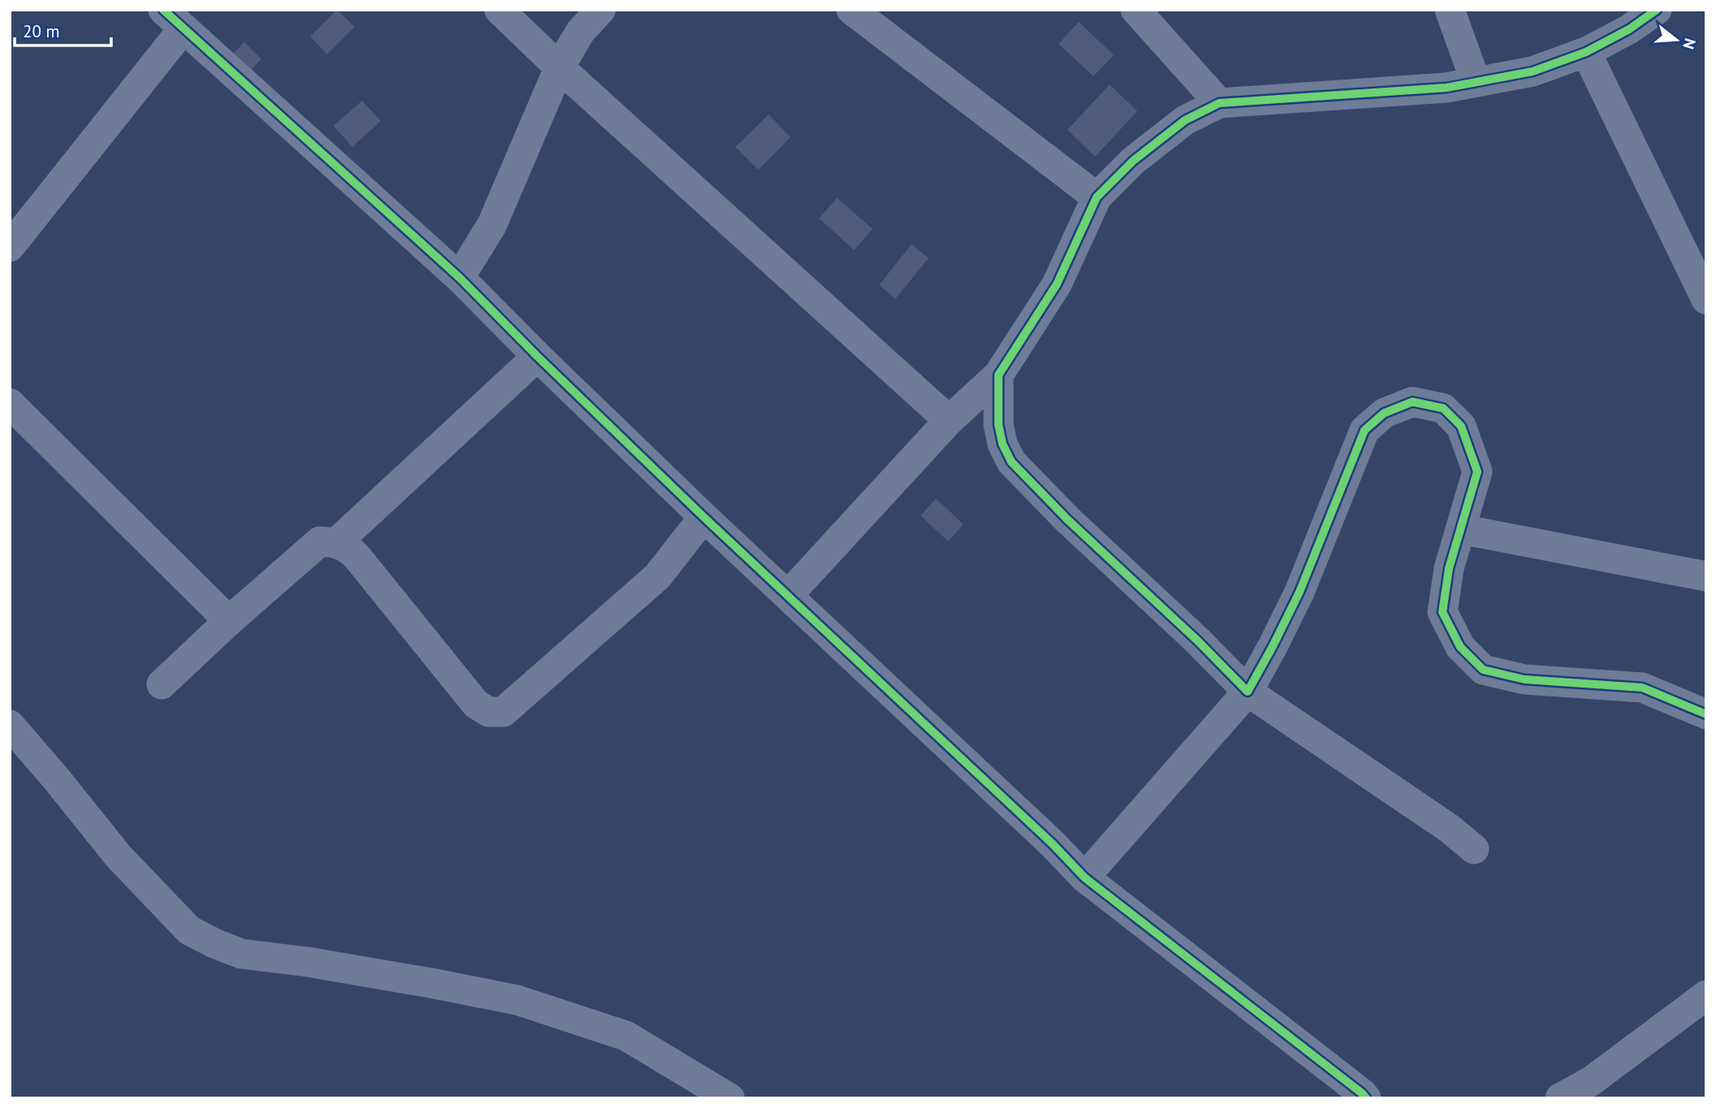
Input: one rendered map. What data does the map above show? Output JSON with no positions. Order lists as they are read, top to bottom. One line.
{"scale_bar":"20 m","north":"right"}
